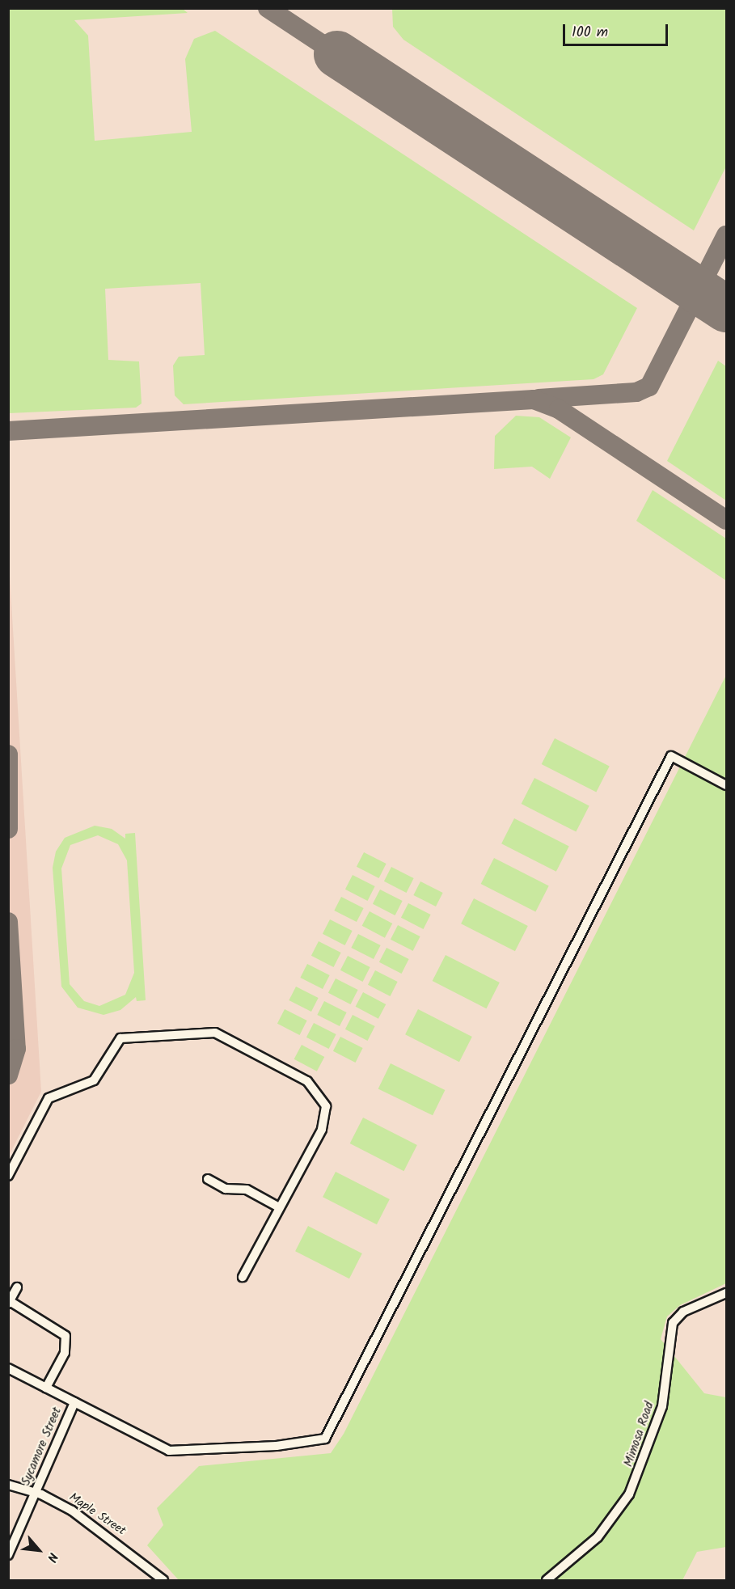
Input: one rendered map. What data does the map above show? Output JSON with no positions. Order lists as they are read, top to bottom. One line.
{"streets":{"street":["Mimosa Road","Sycamore Street","Maple Street"]},"crossings":[["Sycamore Street","Maple Street"]],"scale_bar":"100 m","north":"bottom right"}
